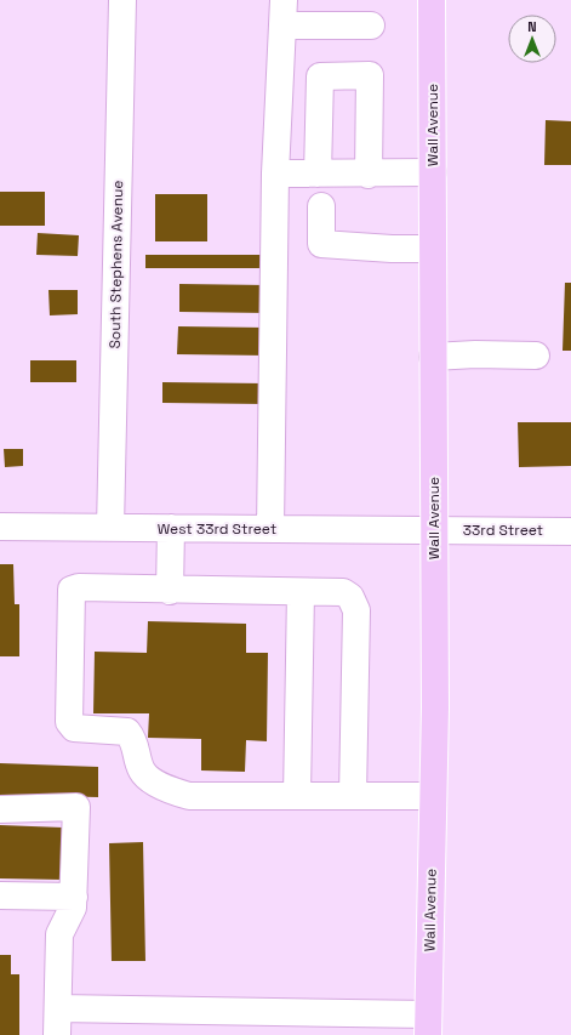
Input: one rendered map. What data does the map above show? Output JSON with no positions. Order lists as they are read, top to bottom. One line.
{"streets":{"main road":["Wall Avenue"],"street":["South Stephens Avenue","West 33rd Street","33rd Street"]},"crossings":[["Wall Avenue","West 33rd Street"],["Wall Avenue","33rd Street"],["South Stephens Avenue","West 33rd Street"],["West 33rd Street","33rd Street"]],"north":"top"}
